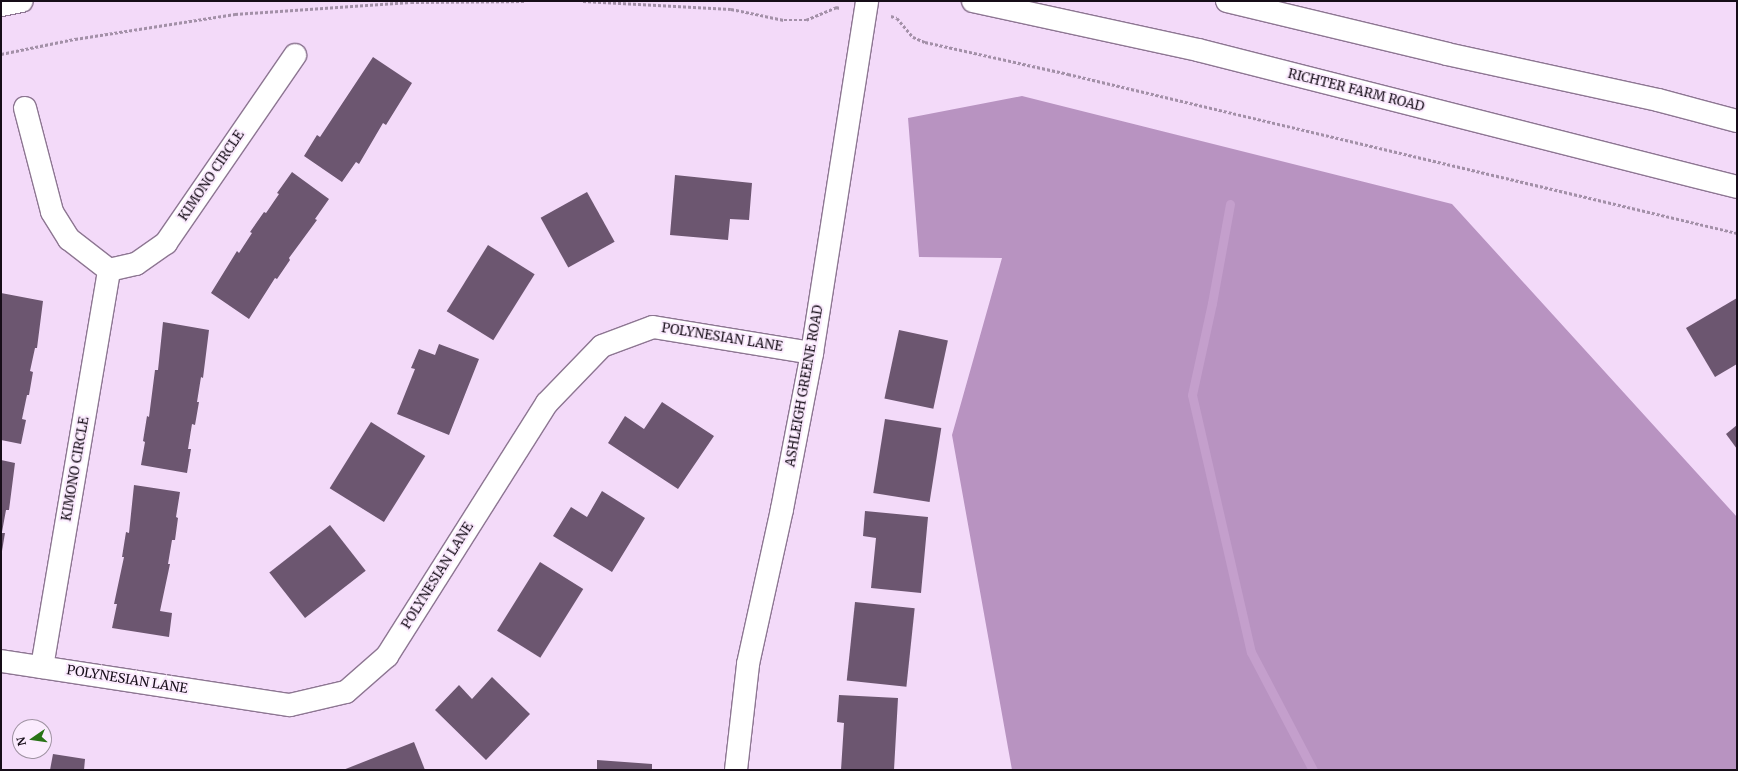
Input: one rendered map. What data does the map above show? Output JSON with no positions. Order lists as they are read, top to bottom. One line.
{"streets":{"street":["RICHTER FARM ROAD","KIMONO CIRCLE","POLYNESIAN LANE","ASHLEIGH GREENE ROAD"]},"crossings":[["KIMONO CIRCLE","POLYNESIAN LANE"],["POLYNESIAN LANE","ASHLEIGH GREENE ROAD"]],"north":"left"}
